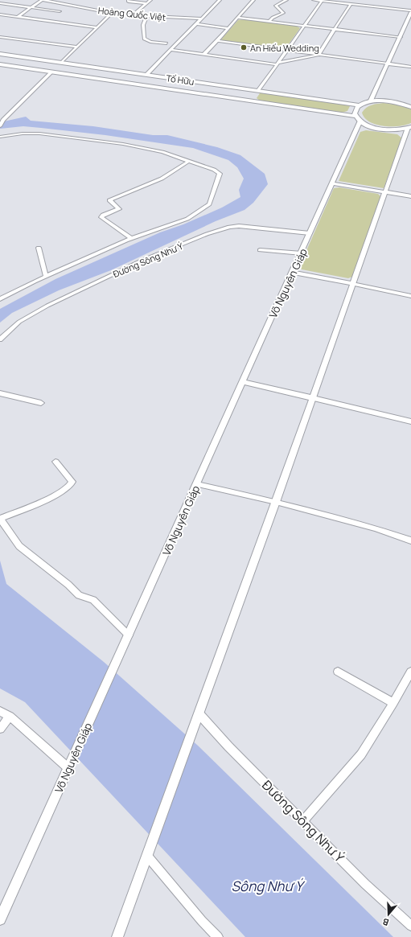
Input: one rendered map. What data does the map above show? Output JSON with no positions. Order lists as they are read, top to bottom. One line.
{"streets":{"main road":["Tố Hữu"],"street":["Hoàng Quốc Việt","Đường Sông Như Ý","Võ Nguyên Giáp"]},"crossings":[["Đường Sông Như Ý","Võ Nguyên Giáp"]],"water":["Sông Như Ý"],"places":["An Hiếu Wedding"],"north":"bottom"}
